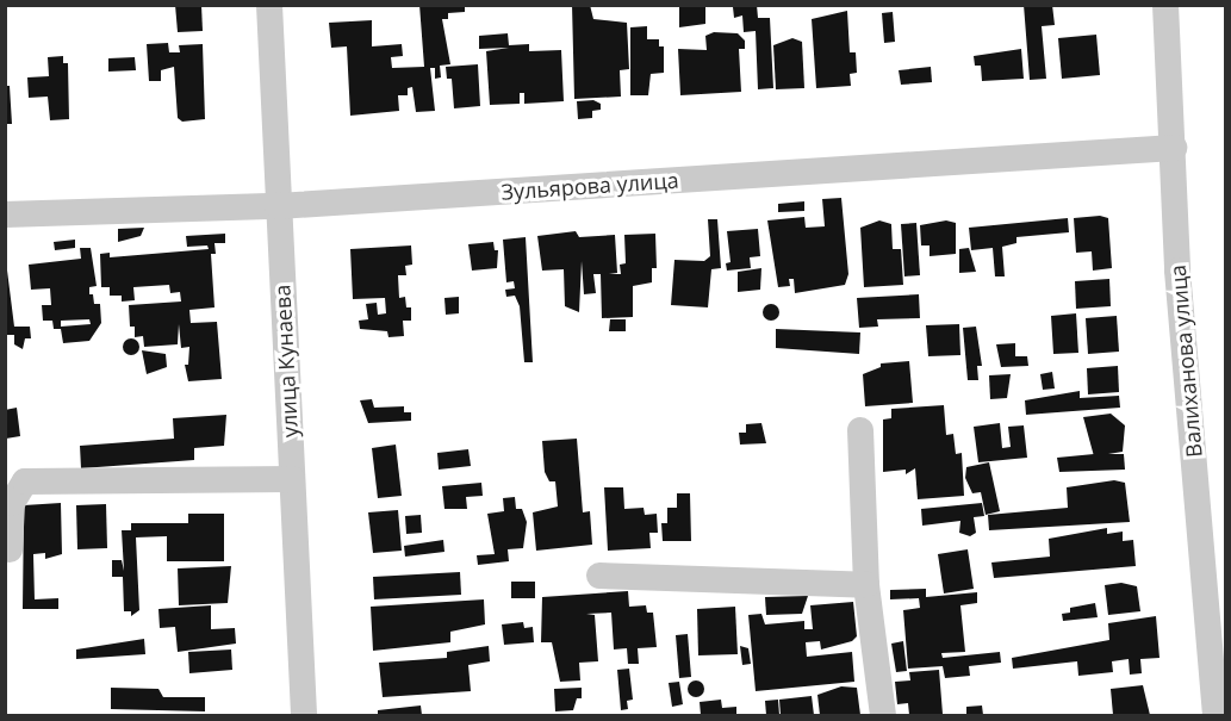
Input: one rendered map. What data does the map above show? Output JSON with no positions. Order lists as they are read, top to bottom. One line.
{"streets":{"street":["Зульярова улица","улица Кунаева","Валиханова улица"]},"crossings":[["Зульярова улица","улица Кунаева"],["Зульярова улица","Валиханова улица"]]}
